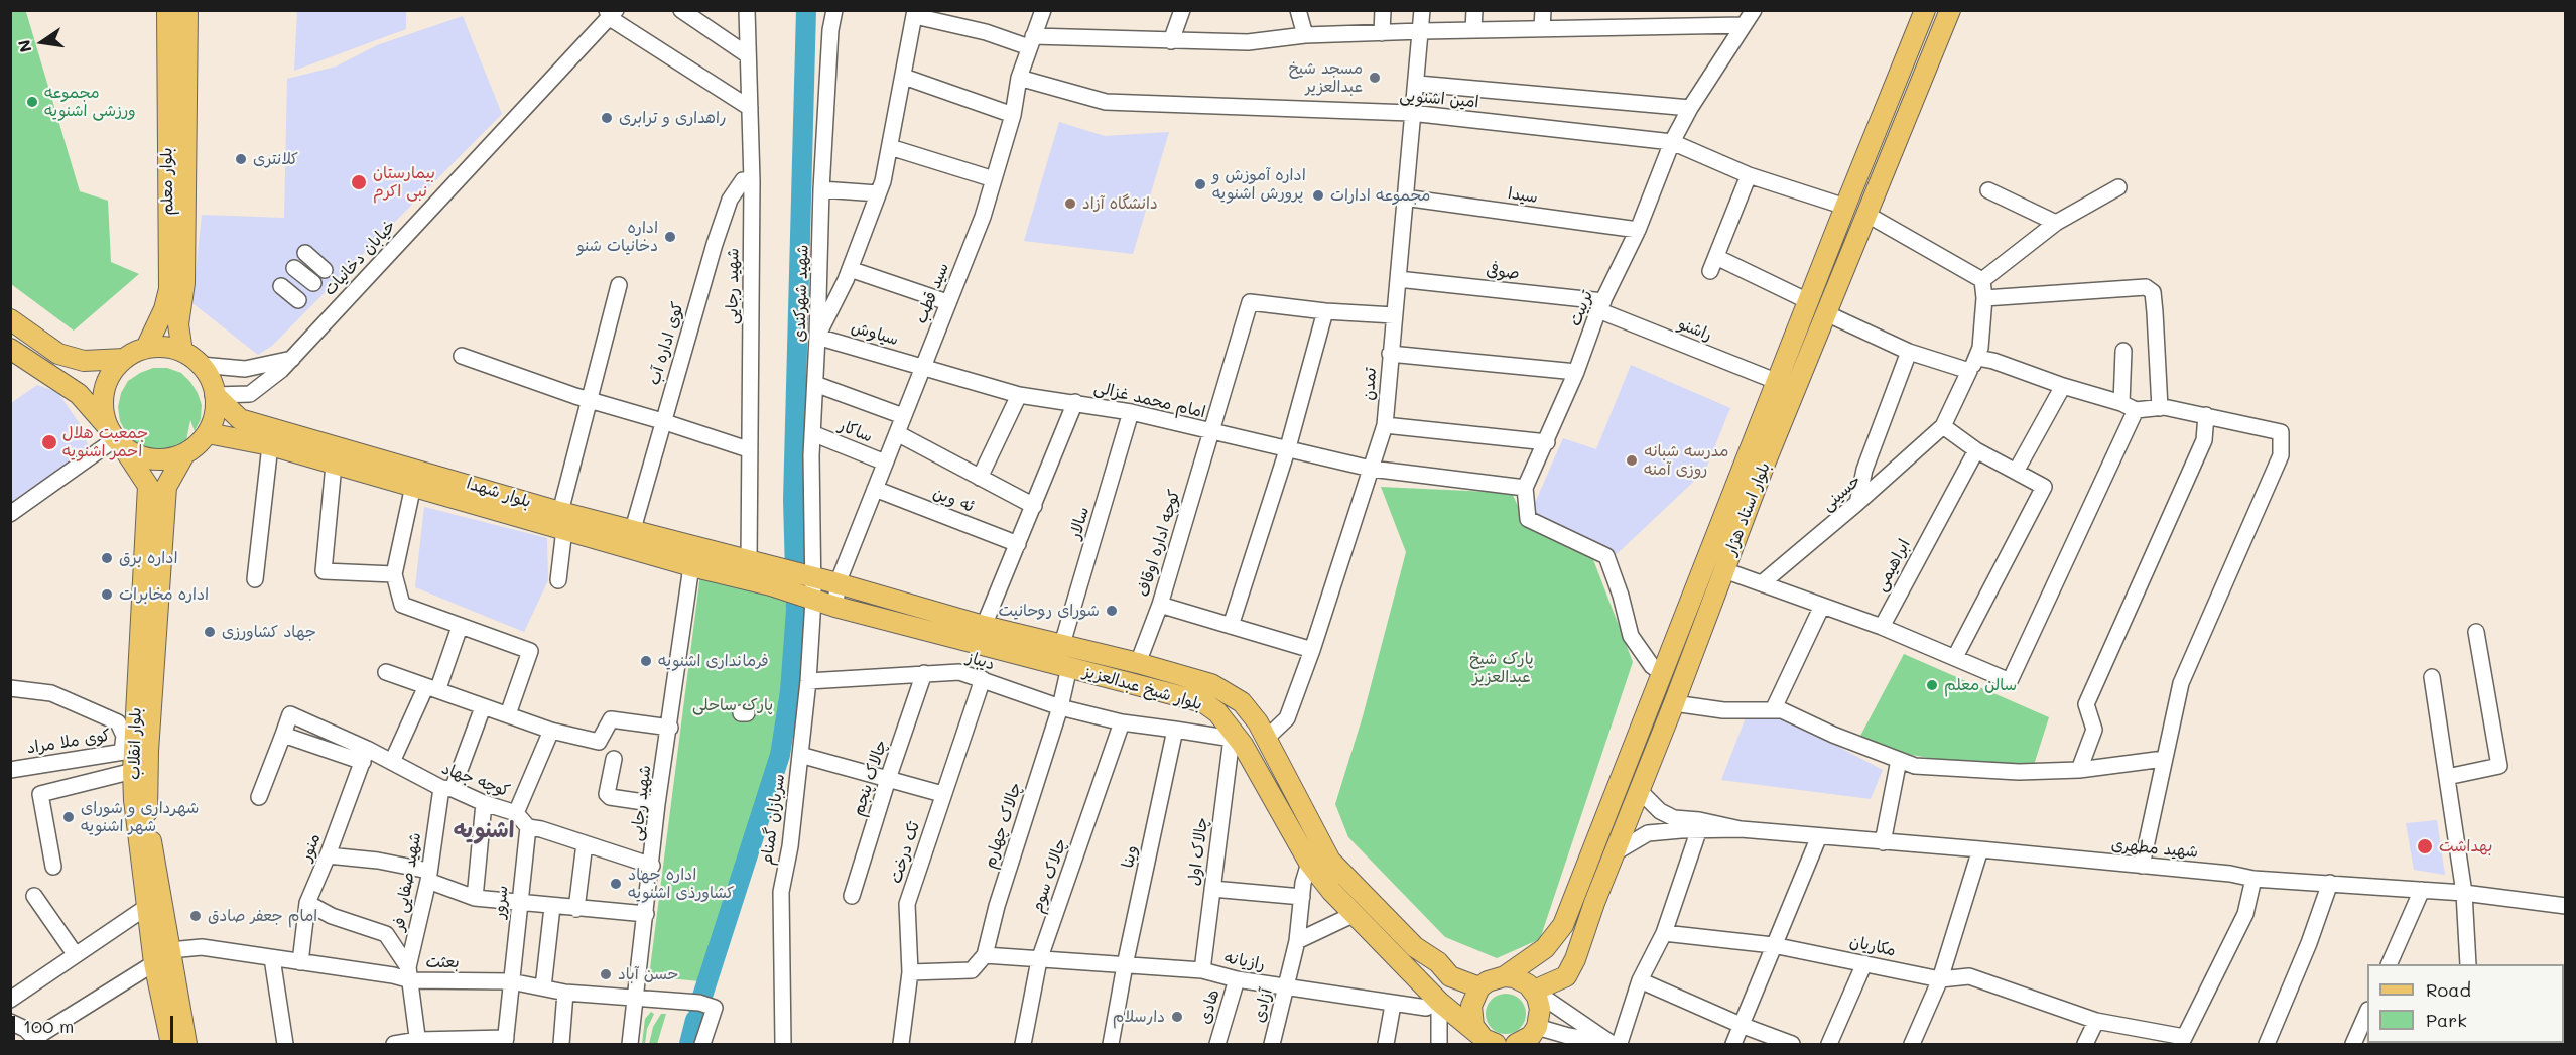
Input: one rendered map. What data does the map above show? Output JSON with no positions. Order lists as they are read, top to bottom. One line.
{"streets":{"main road":["بلوار معلم","بلوار شهدا","بلوار استاد هژار","بلوار شیخ عبدالعزیز","بلوار انقلاب"],"street":["امین اشنویی","سیدا","خیابان دخانیات","صوفی","شهید رجایی","شهید شهرکندی","سید قطب","تربیت","راشنو","سیاوش","کوی اداره آب","تمدن","امام محمد غزالی","ساکار","حسینی","ئه وین","سالار","کوچه اداره اوقاف","ابراهیمی","دیباز","کوی ملا مراد","چالاک پنجم","کوچه جهاد","سربازان گمنام","چالاک چهارم","منور","شهید مطهری","چالاک اول","تک درخت","وینا","چالاک سوم","شهید صفایی فر","سرور","مکاریان","رازیانه","بعثت","آزادی","هادی"]},"crossings":[["امین اشنویی","سید قطب"],["امین اشنویی","تربیت"],["امین اشنویی","تمدن"],["امین اشنویی","بلوار استاد هژار"],["بلوار معلم","خیابان دخانیات"],["بلوار معلم","بلوار شهدا"],["بلوار معلم","بلوار انقلاب"],["سیدا","تربیت"],["سیدا","تمدن"],["خیابان دخانیات","بلوار شهدا"],["خیابان دخانیات","بلوار انقلاب"],["صوفی","تربیت"],["صوفی","راشنو"],["صوفی","تمدن"],["شهید رجایی","کوی اداره آب"],["شهید رجایی","بلوار شهدا"],["شهید رجایی","بعثت"],["شهید شهرکندی","سیاوش"],["شهید شهرکندی","ساکار"],["شهید شهرکندی","بلوار شهدا"],["شهید شهرکندی","بلوار شیخ عبدالعزیز"],["شهید شهرکندی","سربازان گمنام"],["سید قطب","سیاوش"],["سید قطب","امام محمد غزالی"],["سید قطب","ساکار"],["سید قطب","ئه وین"],["سید قطب","بلوار شیخ عبدالعزیز"],["تربیت","راشنو"],["راشنو","بلوار استاد هژار"],["سیاوش","امام محمد غزالی"],["کوی اداره آب","بلوار شهدا"],["تمدن","امام محمد غزالی"],["تمدن","بلوار شیخ عبدالعزیز"],["امام محمد غزالی","سالار"],["امام محمد غزالی","کوچه اداره اوقاف"],["بلوار شهدا","بلوار شیخ عبدالعزیز"],["بلوار شهدا","بلوار انقلاب"],["بلوار شهدا","سربازان گمنام"],["بلوار استاد هژار","بلوار شیخ عبدالعزیز"],["سالار","بلوار شیخ عبدالعزیز"],["کوچه اداره اوقاف","بلوار شیخ عبدالعزیز"],["دیباز","چالاک پنجم"],["دیباز","سربازان گمنام"],["دیباز","چالاک چهارم"],["دیباز","تک درخت"],["دیباز","چالاک سوم"],["بلوار شیخ عبدالعزیز","سربازان گمنام"],["بلوار شیخ عبدالعزیز","چالاک اول"],["بلوار شیخ عبدالعزیز","رازیانه"],["بلوار شیخ عبدالعزیز","آزادی"],["کوی ملا مراد","بلوار انقلاب"],["بلوار انقلاب","بعثت"],["کوچه جهاد","منور"],["کوچه جهاد","شهید صفایی فر"],["کوچه جهاد","سرور"],["چالاک چهارم","رازیانه"],["منور","بعثت"],["چالاک اول","رازیانه"],["وینا","رازیانه"],["چالاک سوم","رازیانه"],["شهید صفایی فر","بعثت"],["سرور","بعثت"],["رازیانه","آزادی"],["رازیانه","هادی"]],"districts":["اشنویه"],"parks":["پارک شیخ عبدالعزیز","پارک ساحلی"],"places":["مسجد شیخ عبدالعزیر","مجموعه ورزشی اشنویه","راهداری و ترابری","کلانتری","بیمارستان نبی اکرم","اداره آموزش و پرورش اشنویه","مجموعه ادارات","دانشگاه آزاد","اداره دخانیات شنو","جمعیت هلال احمر اشنویه","مدرسه شبانه روزی آمنه","اداره برق","اداره مخابرات","شورای روحانیت","جهاد کشاورزی","فرمانداری اشنویه","سالن معلم","شهرداری و شورای شهر اشنویه","بهداشت","اداره جهاد کشاورذی اشنویه","امام جعفر صادق","حسن آباد","دارسلام"],"legend":["Road","Park"],"scale_bar":"100 m","north":"left"}
